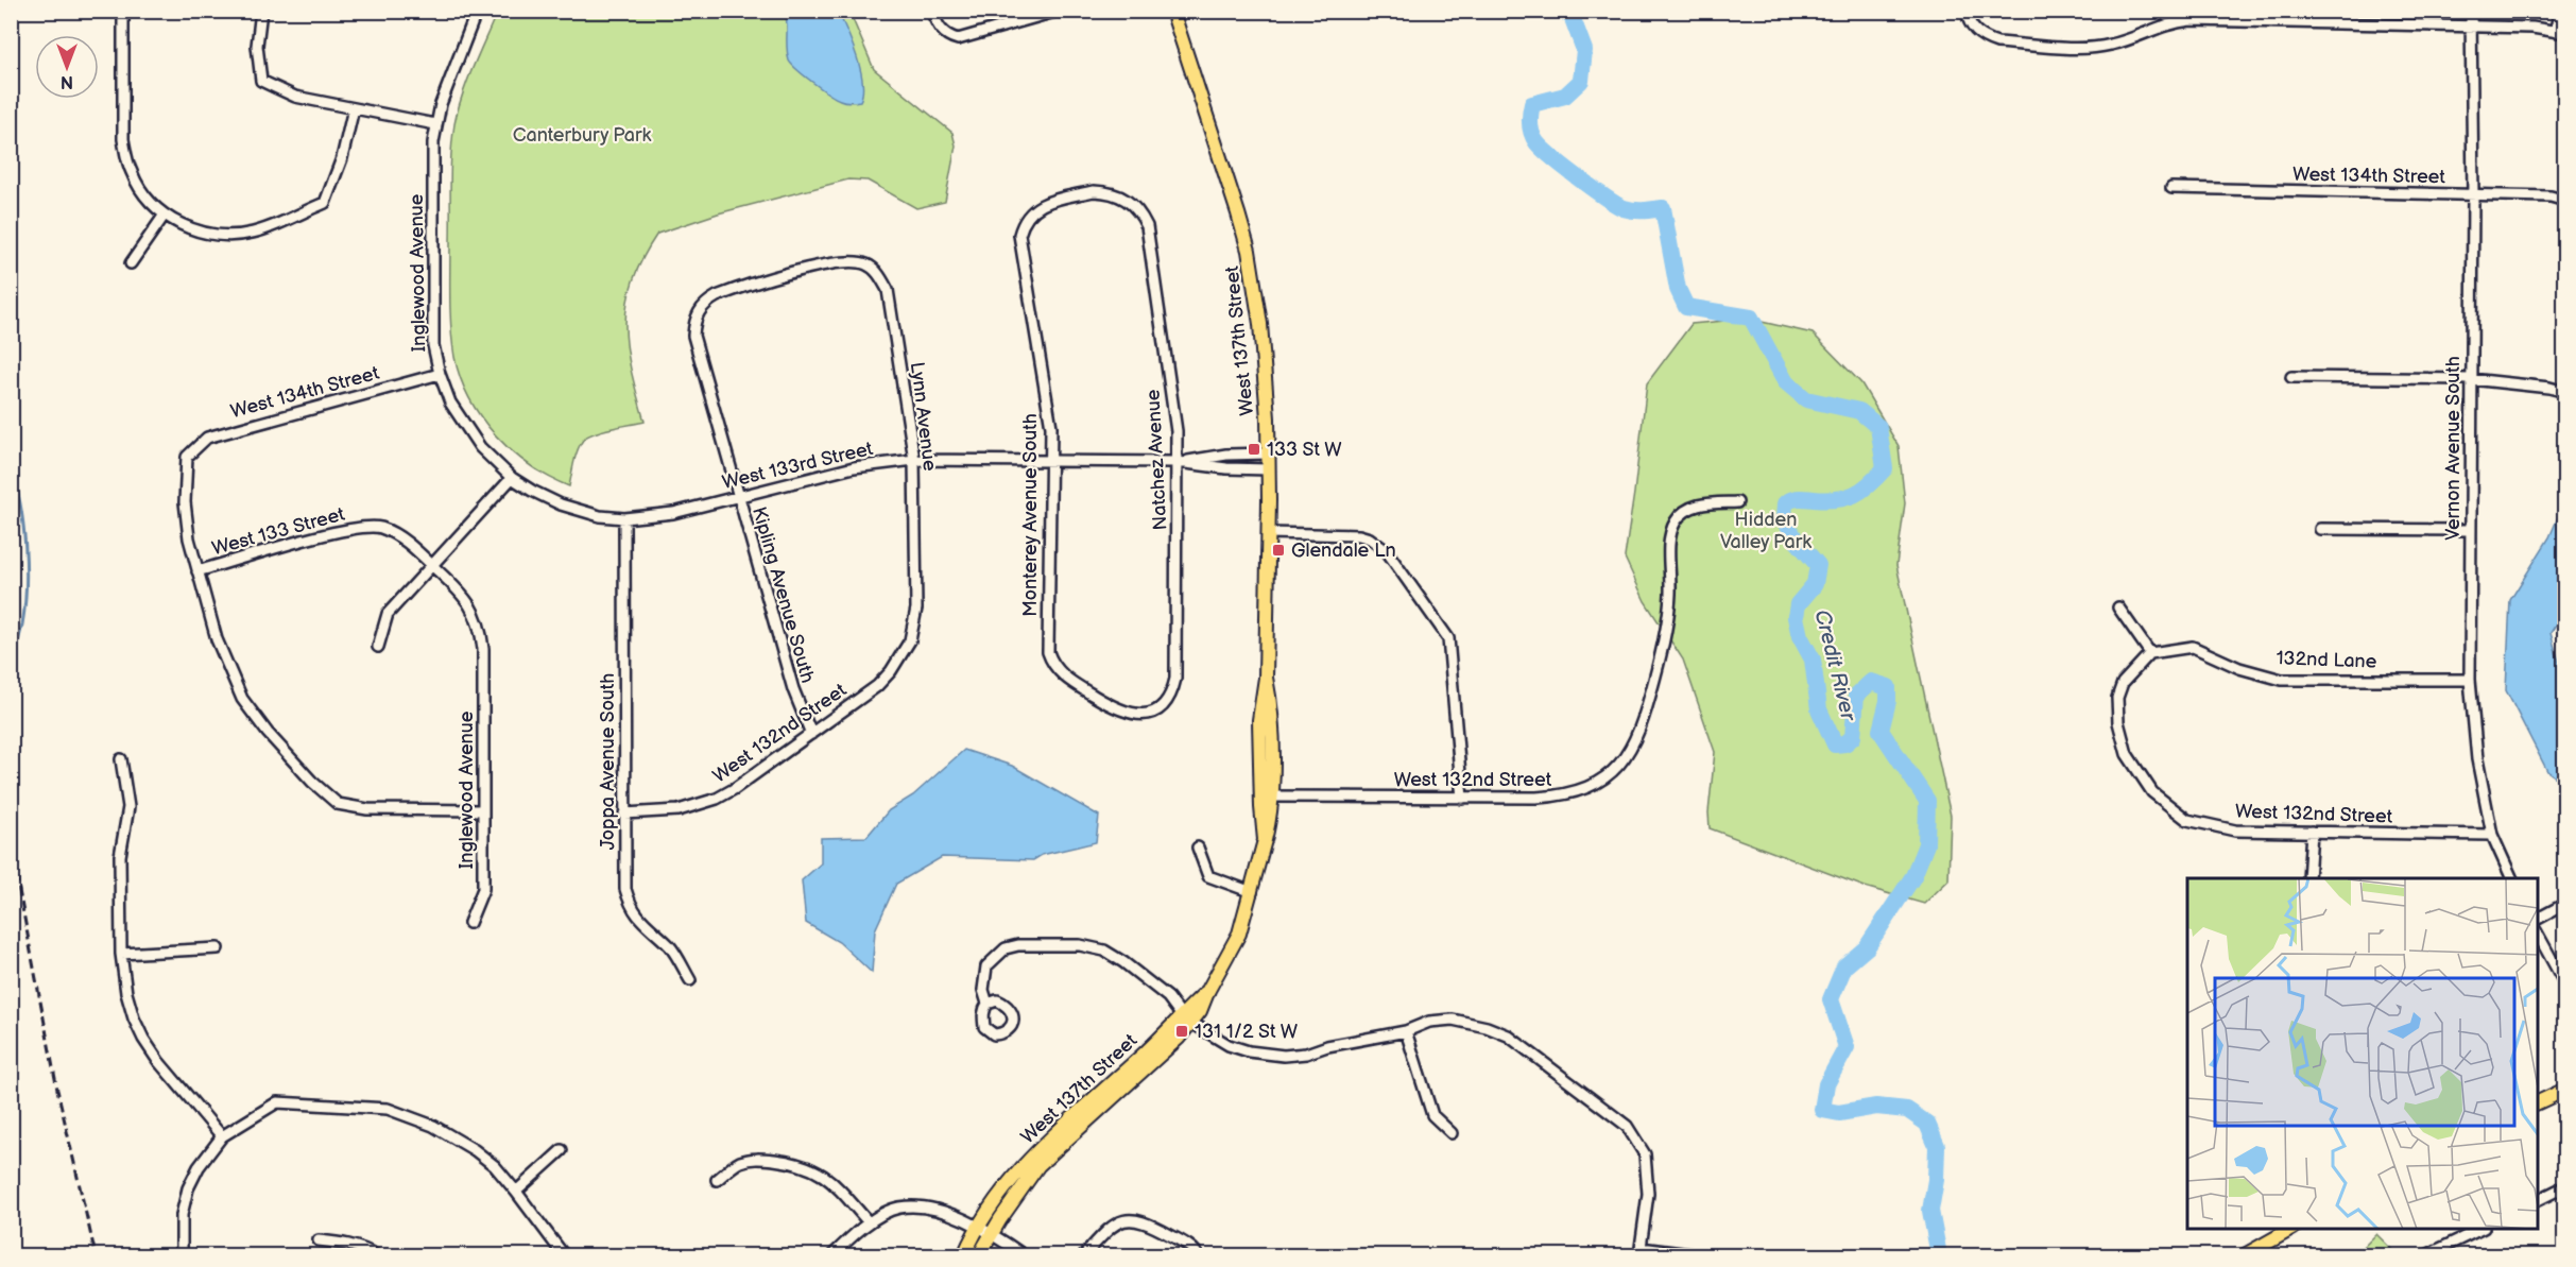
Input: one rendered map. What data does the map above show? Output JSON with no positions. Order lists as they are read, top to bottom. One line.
{"streets":{"main road":["West 137th Street"],"street":["West 134th Street","Inglewood Avenue","Lynn Avenue","Vernon Avenue South","Natchez Avenue","West 133rd Street","Monterey Avenue South","West 133 Street","Kipling Avenue South","132nd Lane","West 132nd Street","Joppa Avenue South"]},"crossings":[["West 134th Street","Inglewood Avenue"],["West 134th Street","Vernon Avenue South"],["West 134th Street","West 133 Street"],["Inglewood Avenue","West 133rd Street"],["Inglewood Avenue","West 133 Street"],["West 137th Street","West 133rd Street"],["West 137th Street","West 132nd Street"],["Lynn Avenue","West 133rd Street"],["Lynn Avenue","Kipling Avenue South"],["Lynn Avenue","West 132nd Street"],["Vernon Avenue South","132nd Lane"],["Vernon Avenue South","West 132nd Street"],["Natchez Avenue","West 133rd Street"],["Natchez Avenue","Monterey Avenue South"],["West 133rd Street","Monterey Avenue South"],["West 133rd Street","Kipling Avenue South"],["West 133rd Street","Joppa Avenue South"],["Kipling Avenue South","West 132nd Street"],["132nd Lane","West 132nd Street"],["West 132nd Street","Joppa Avenue South"]],"water":["Credit River"],"parks":["Canterbury Park","Hidden Valley Park"],"places":{"transit":["133 St W","Glendale Ln","131 1/2 St W"]},"north":"bottom"}
